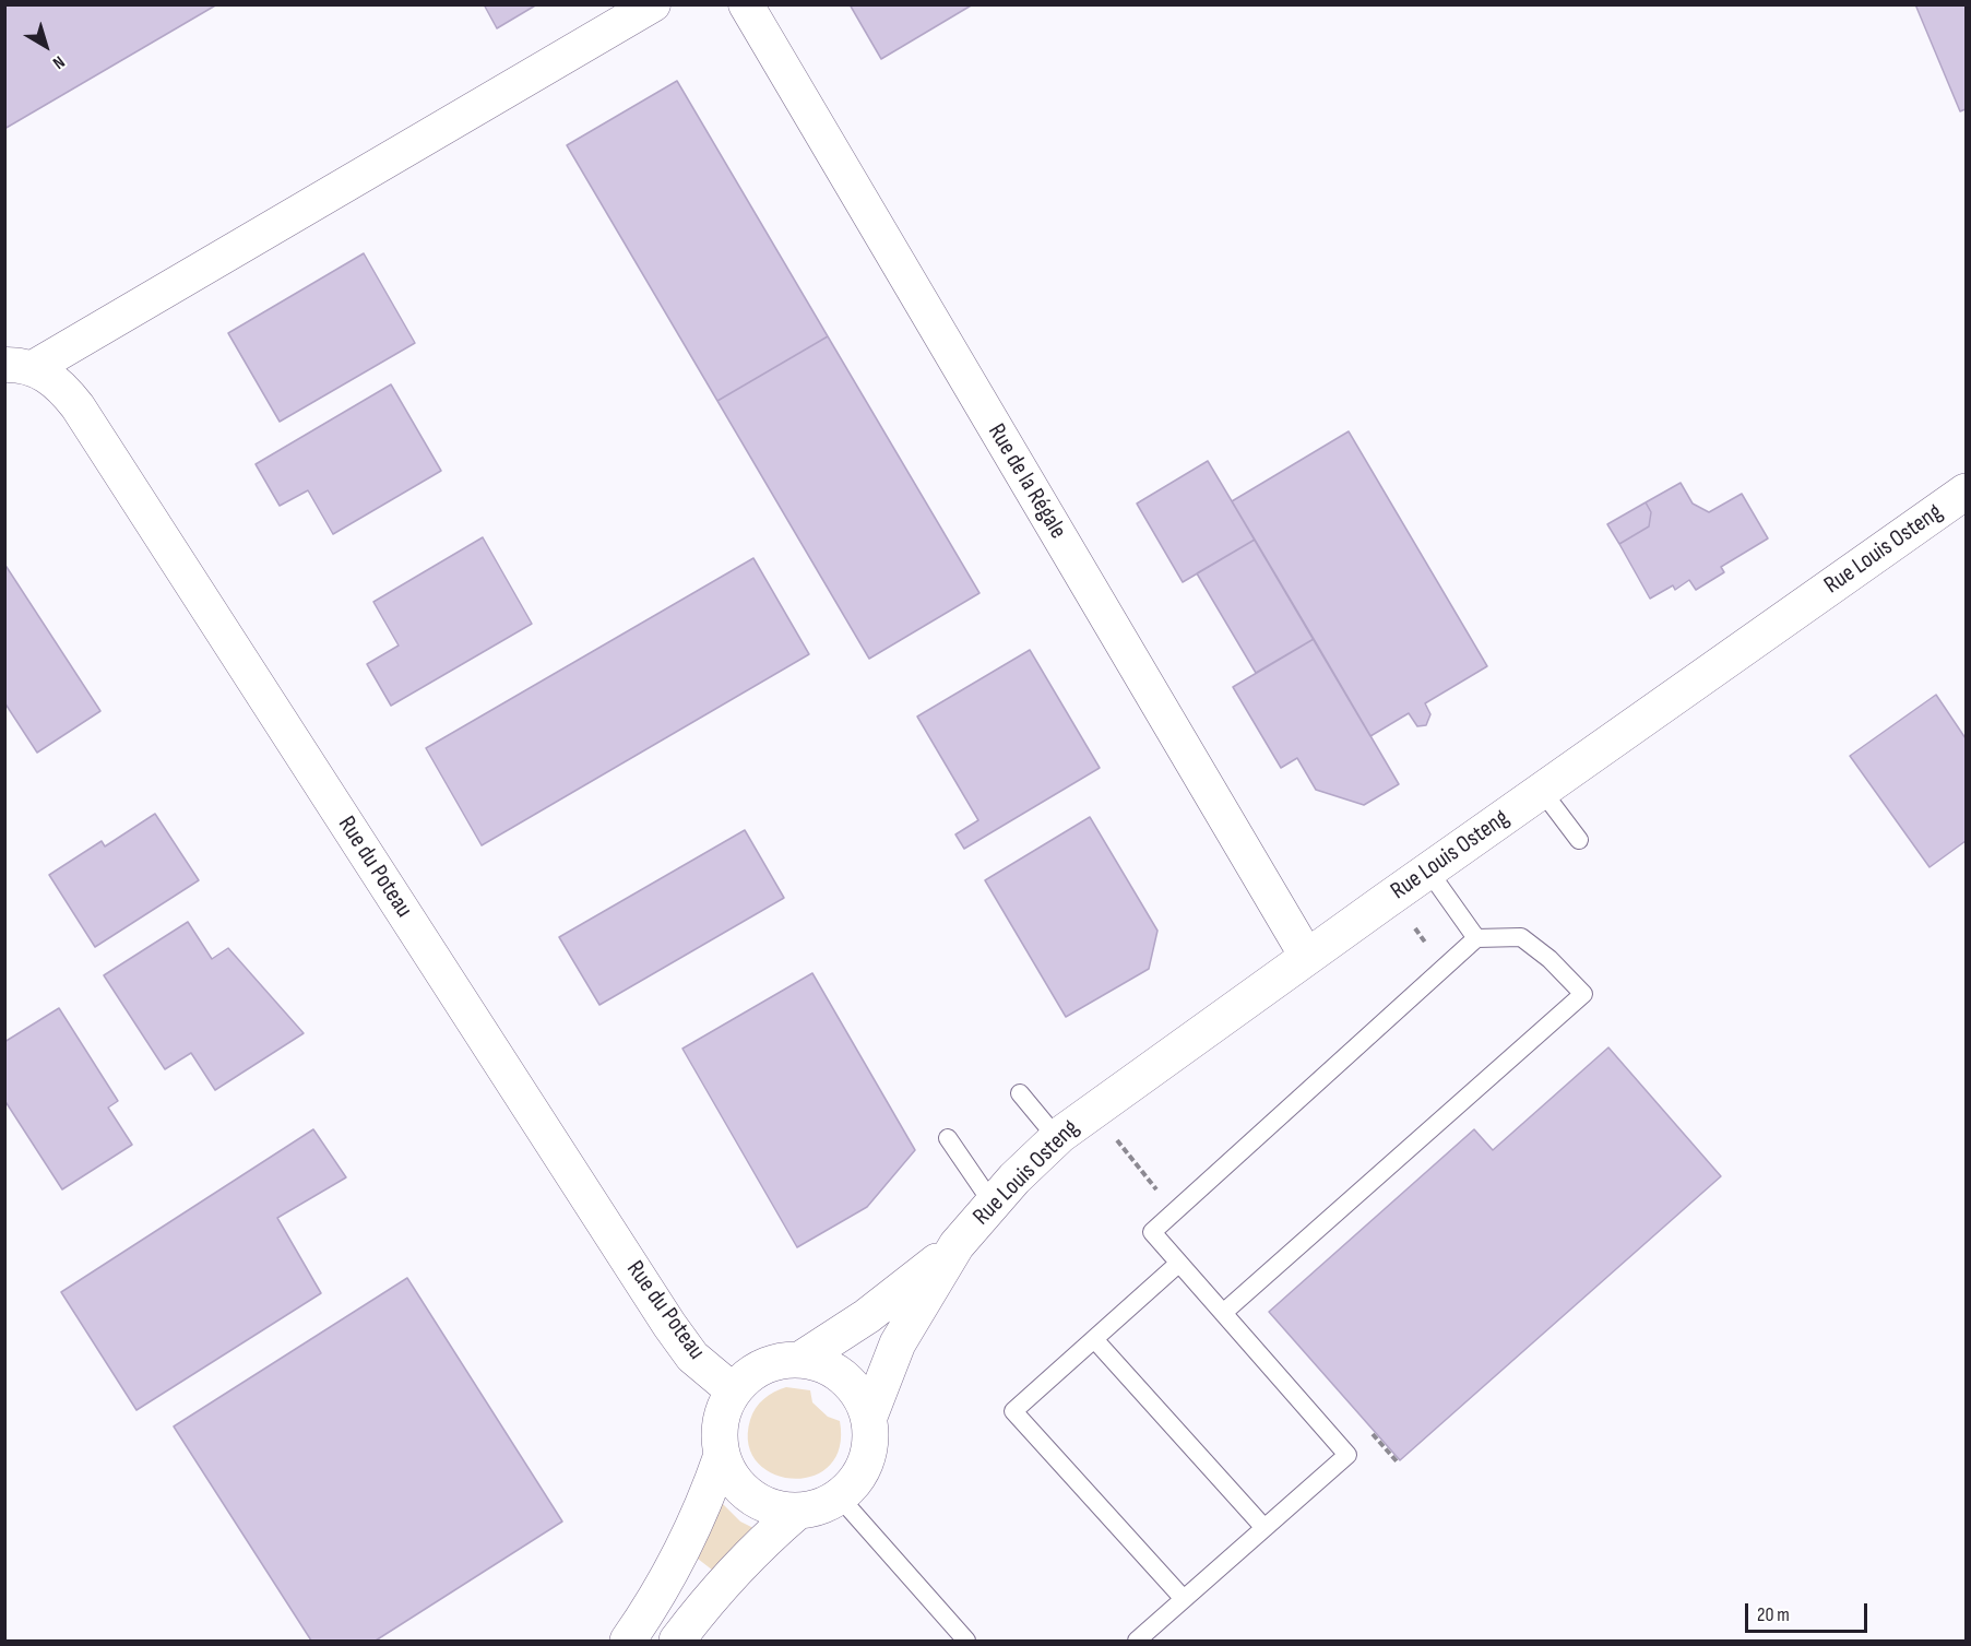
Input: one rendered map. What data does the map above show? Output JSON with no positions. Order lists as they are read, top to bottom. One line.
{"streets":{"street":["Rue de la Régale","Rue Louis Osteng","Rue du Poteau"]},"crossings":[["Rue de la Régale","Rue Louis Osteng"],["Rue Louis Osteng","Rue du Poteau"]],"scale_bar":"20 m","north":"bottom right"}
